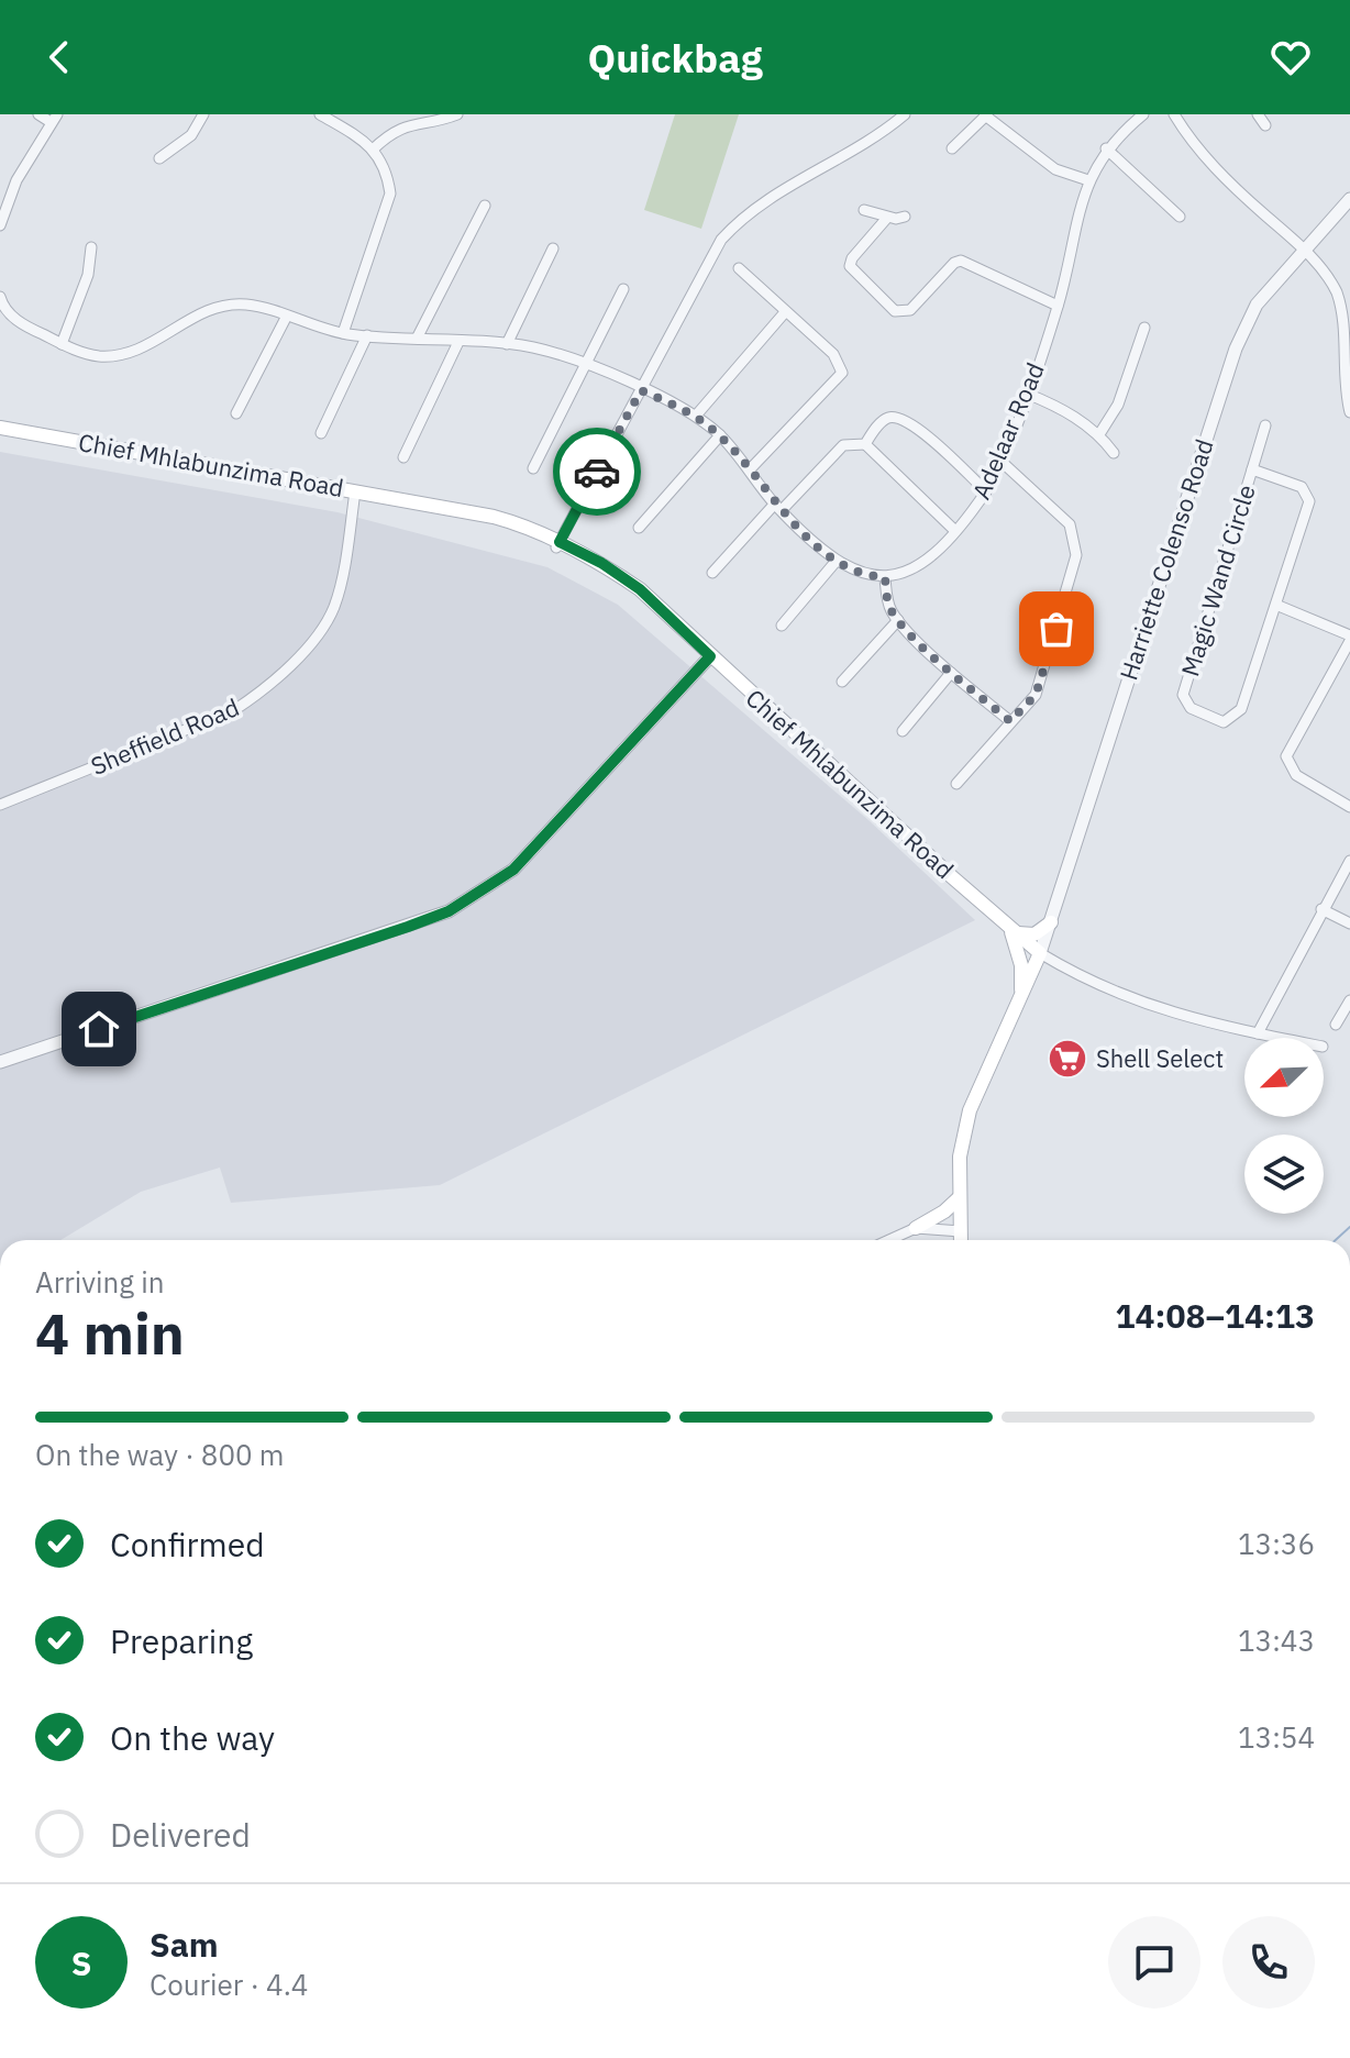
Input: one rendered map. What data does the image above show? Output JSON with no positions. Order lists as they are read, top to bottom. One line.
{"streets":{"main road":["Chief Mhlabunzima Road"],"street":["Adelaar Road","Harriette Colenso Road","Magic Wand Circle","Sheffield Road"]},"crossings":[["Chief Mhlabunzima Road","Harriette Colenso Road"],["Chief Mhlabunzima Road","Sheffield Road"]],"places":{"supermarket":["Shell Select"]},"north":"bottom left","page":{"header":"Quickbag","heading":["4 min","Arriving in","14:08–14:13"],"panel":["Sam","Courier · 4.4"],"bar":"On the way · 800 m","list":[["Confirmed","13:36"],["Preparing","13:43"],["On the way","13:54"],"Delivered"],"round":"S"}}
